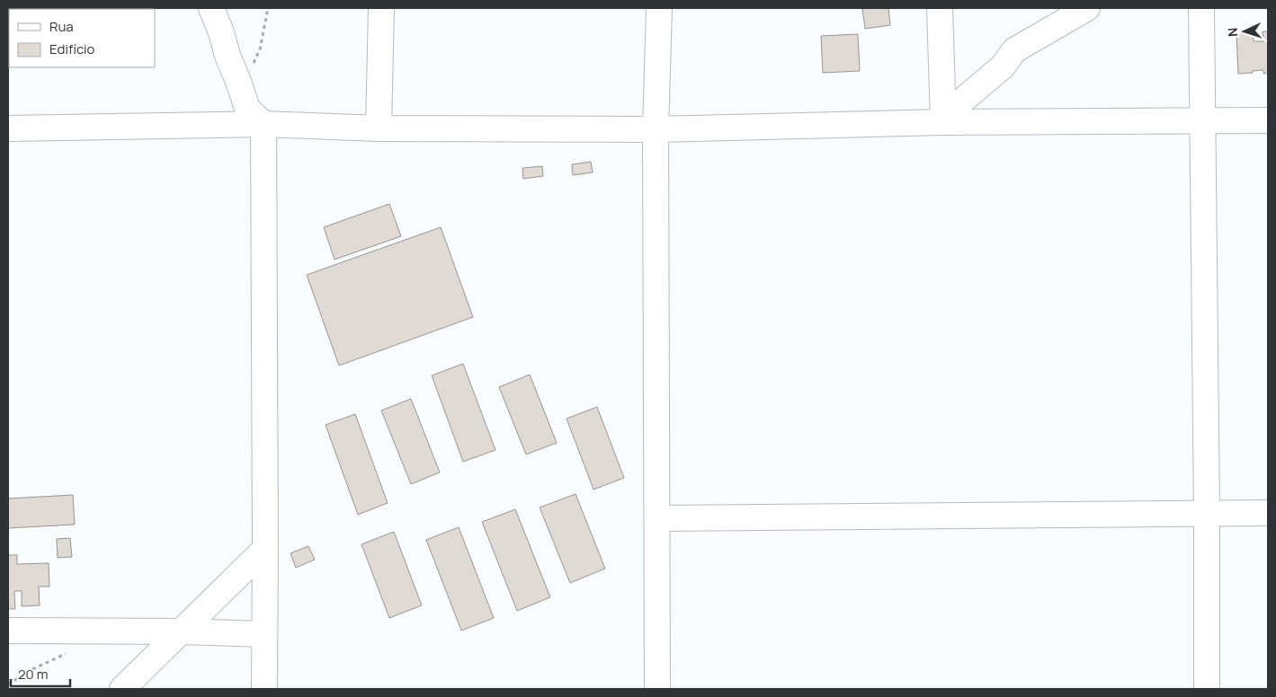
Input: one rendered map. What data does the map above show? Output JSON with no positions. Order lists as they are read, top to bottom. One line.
{"legend":["Rua","Edifício"],"scale_bar":"20 m","north":"left"}
